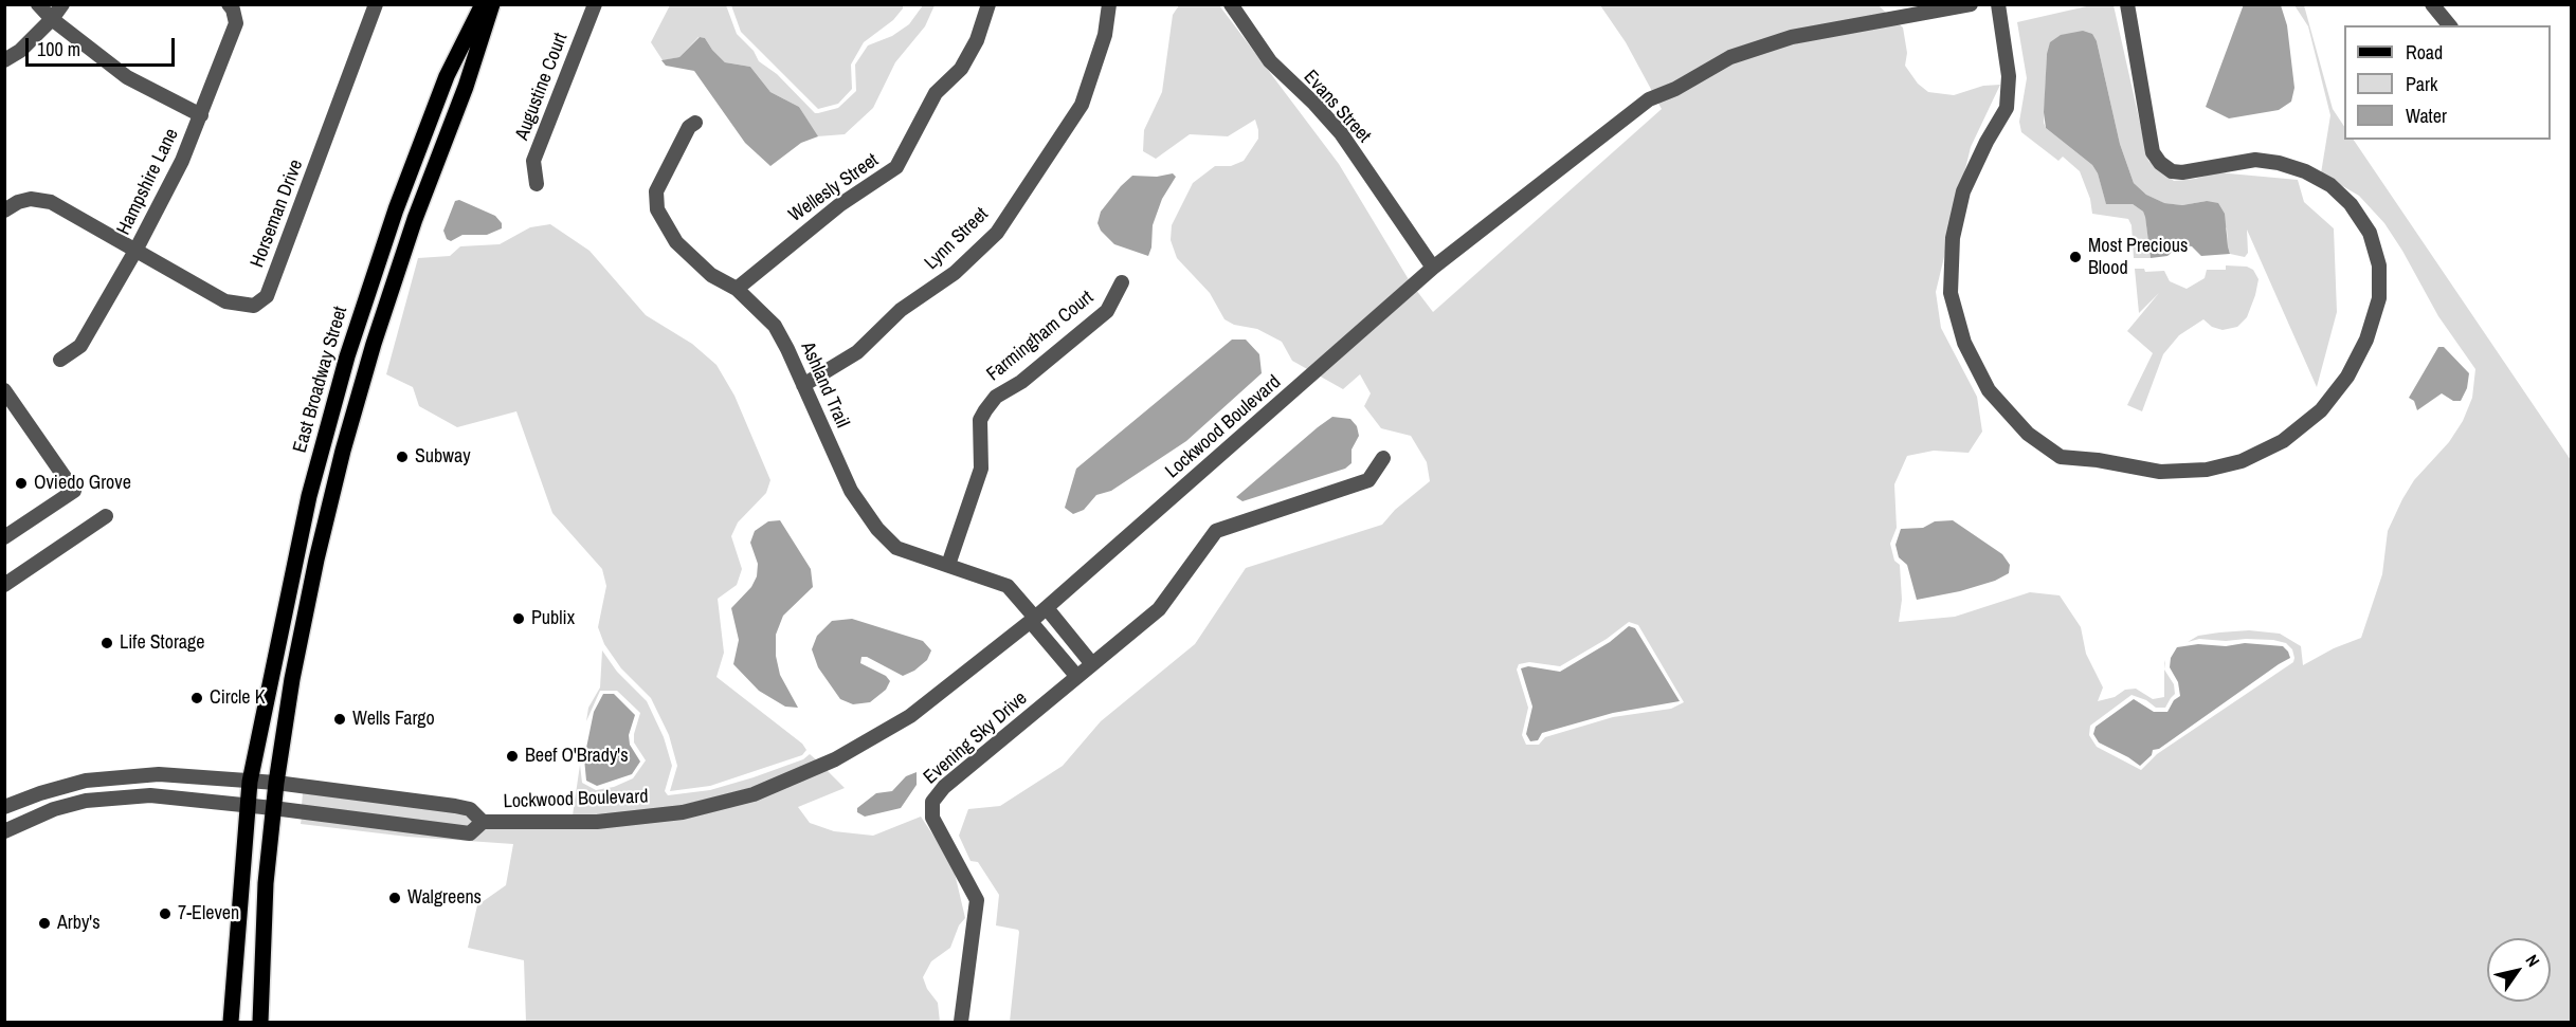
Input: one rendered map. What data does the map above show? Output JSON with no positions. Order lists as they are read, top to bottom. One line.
{"streets":{"main road":["East Broadway Street"],"street":["Augustine Court","Evans Street","Hampshire Lane","Wellesly Street","Horseman Drive","Lynn Street","Farmingham Court","Ashland Trail","Lockwood Boulevard","Evening Sky Drive"]},"crossings":[["Evans Street","Lockwood Boulevard"],["Hampshire Lane","Horseman Drive"],["Wellesly Street","Ashland Trail"],["Lynn Street","Ashland Trail"],["Farmingham Court","Ashland Trail"],["East Broadway Street","Lockwood Boulevard"],["Ashland Trail","Lockwood Boulevard"]],"places":["Most Precious Blood","Subway","Oviedo Grove","Publix","Life Storage","Circle K","Wells Fargo","Beef O'Brady's","Walgreens","7-Eleven","Arby's"],"legend":["Road","Park","Water"],"scale_bar":"100 m","north":"top right"}
